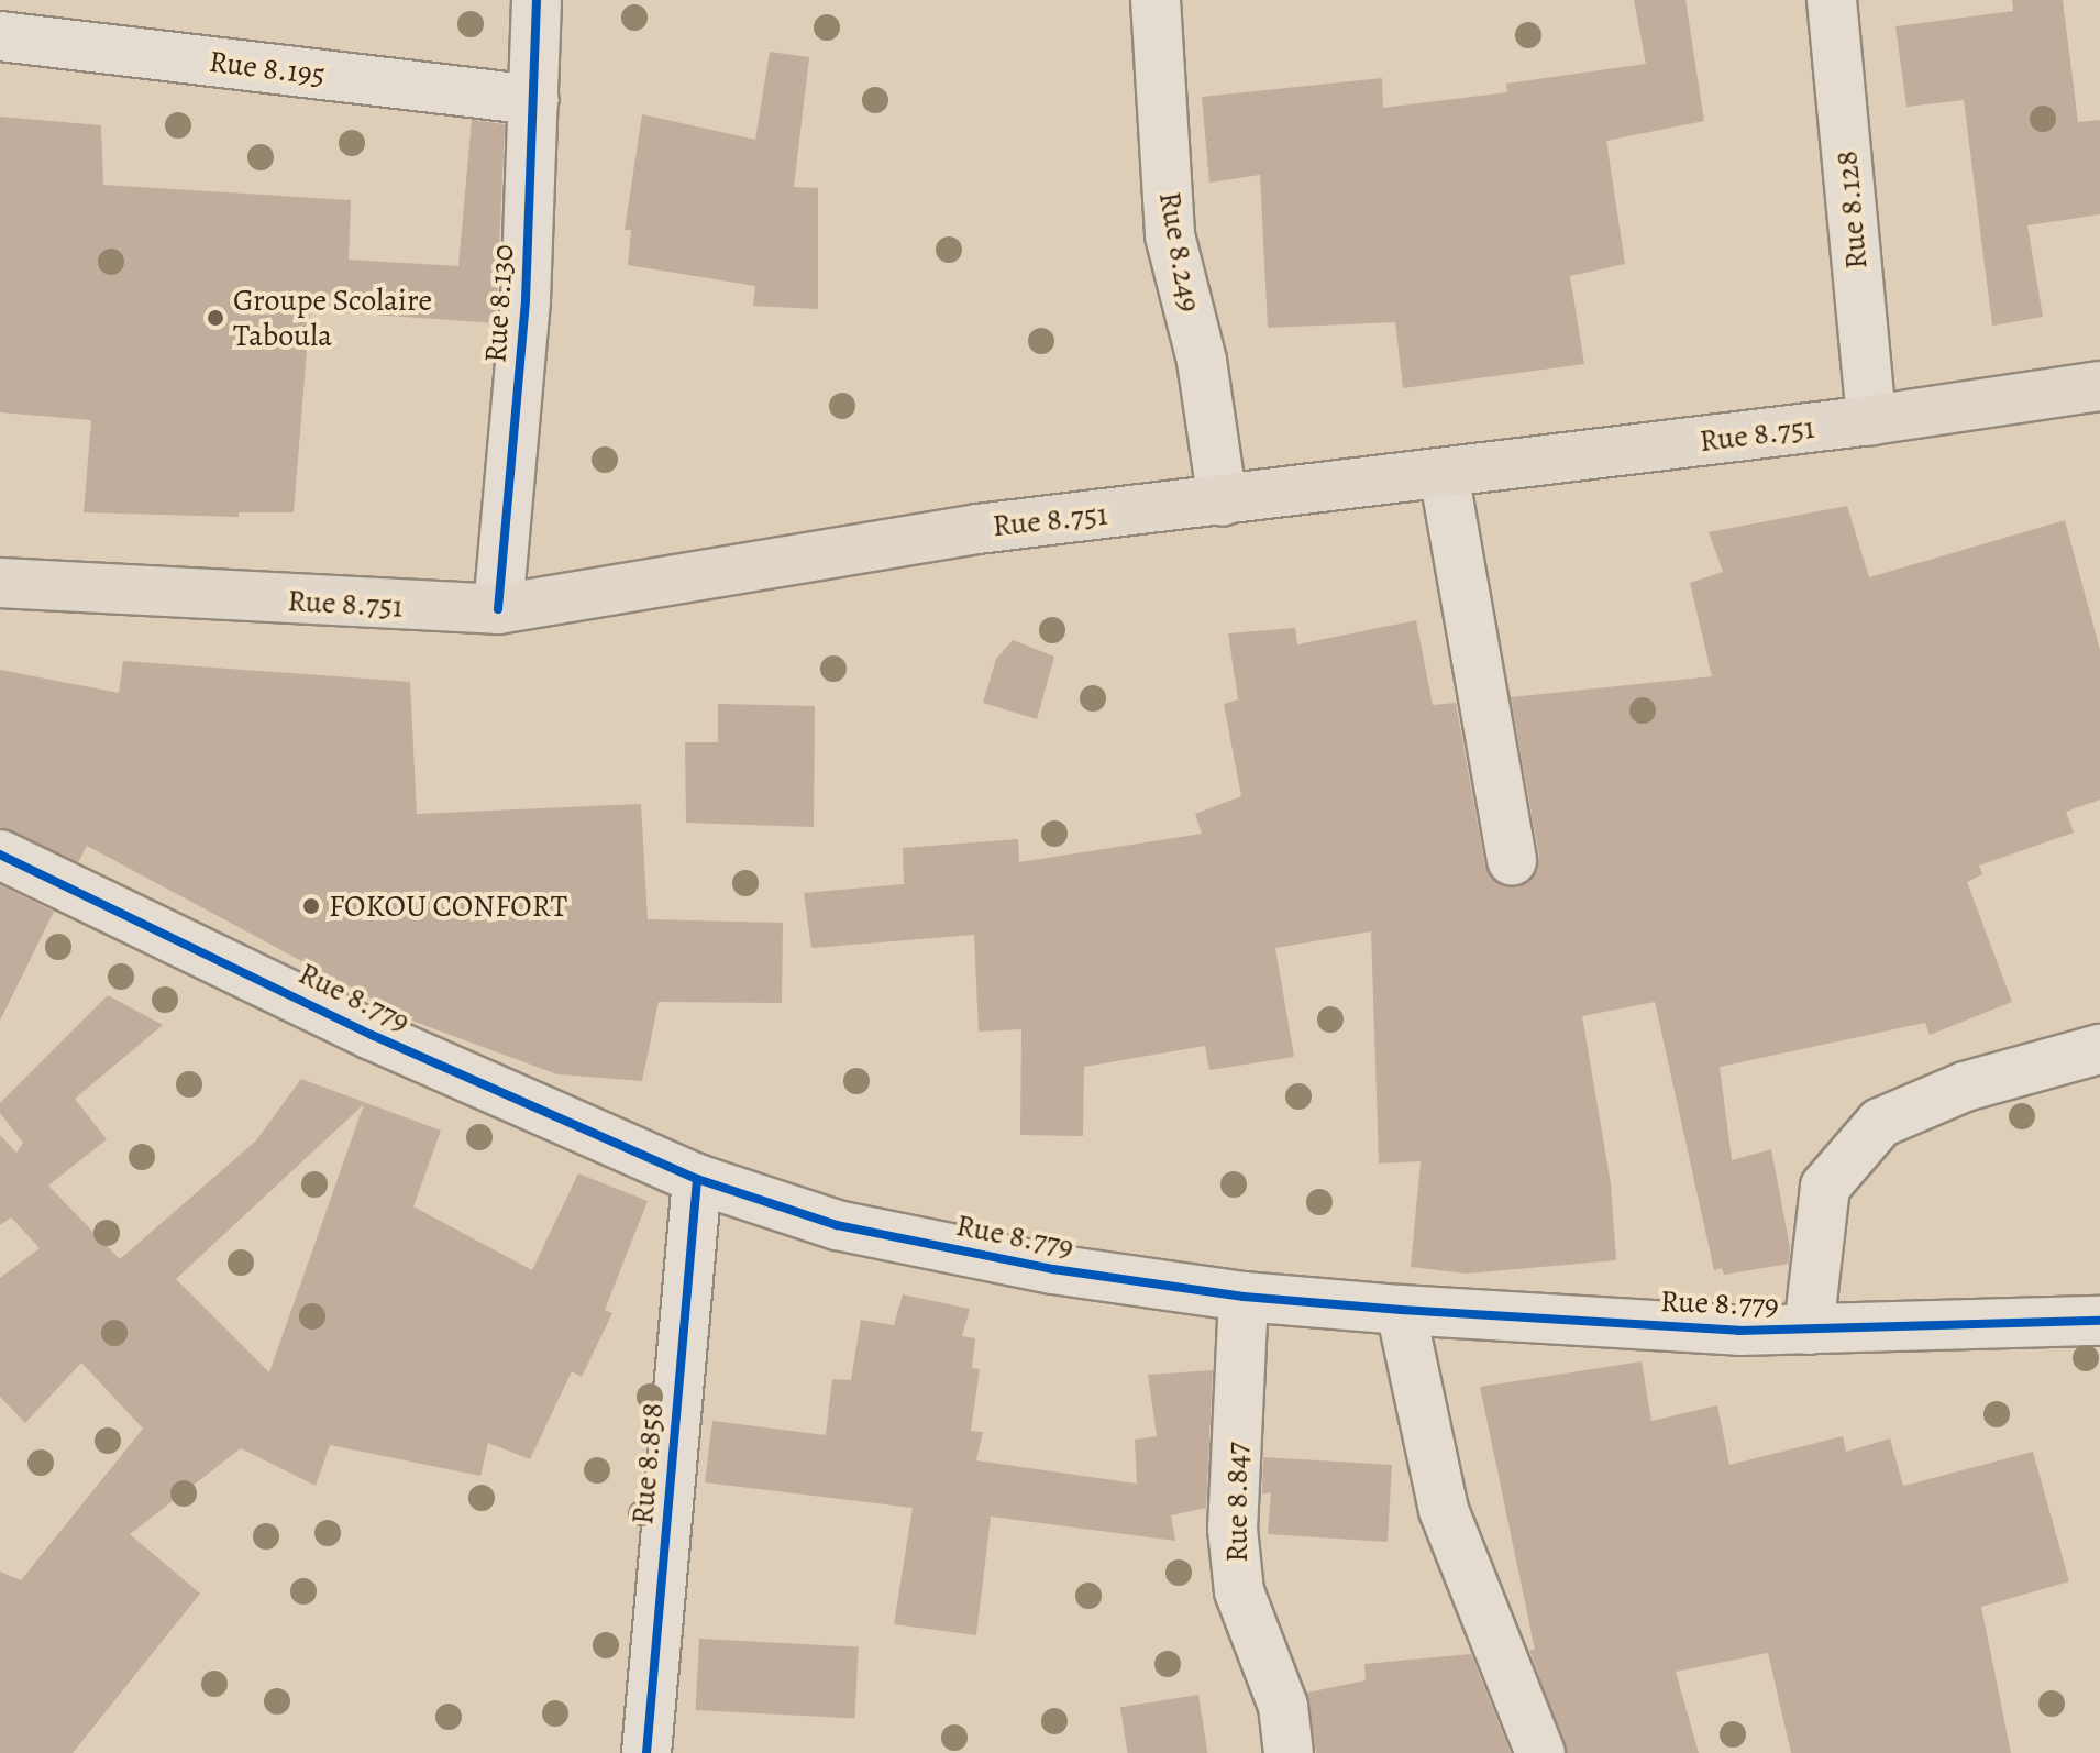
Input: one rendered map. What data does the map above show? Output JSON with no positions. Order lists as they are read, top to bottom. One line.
{"streets":{"main road":["Rue 8.751"],"street":["Rue 8.195","Rue 8.128","Rue 8.249","Rue 8.130","Rue 8.779","Rue 8.858","Rue 8.847"]},"crossings":[["Rue 8.195","Rue 8.130"],["Rue 8.128","Rue 8.751"],["Rue 8.249","Rue 8.751"],["Rue 8.130","Rue 8.751"],["Rue 8.779","Rue 8.858"],["Rue 8.779","Rue 8.847"]],"places":["Groupe Scolaire Taboula","FOKOU CONFORT"]}
